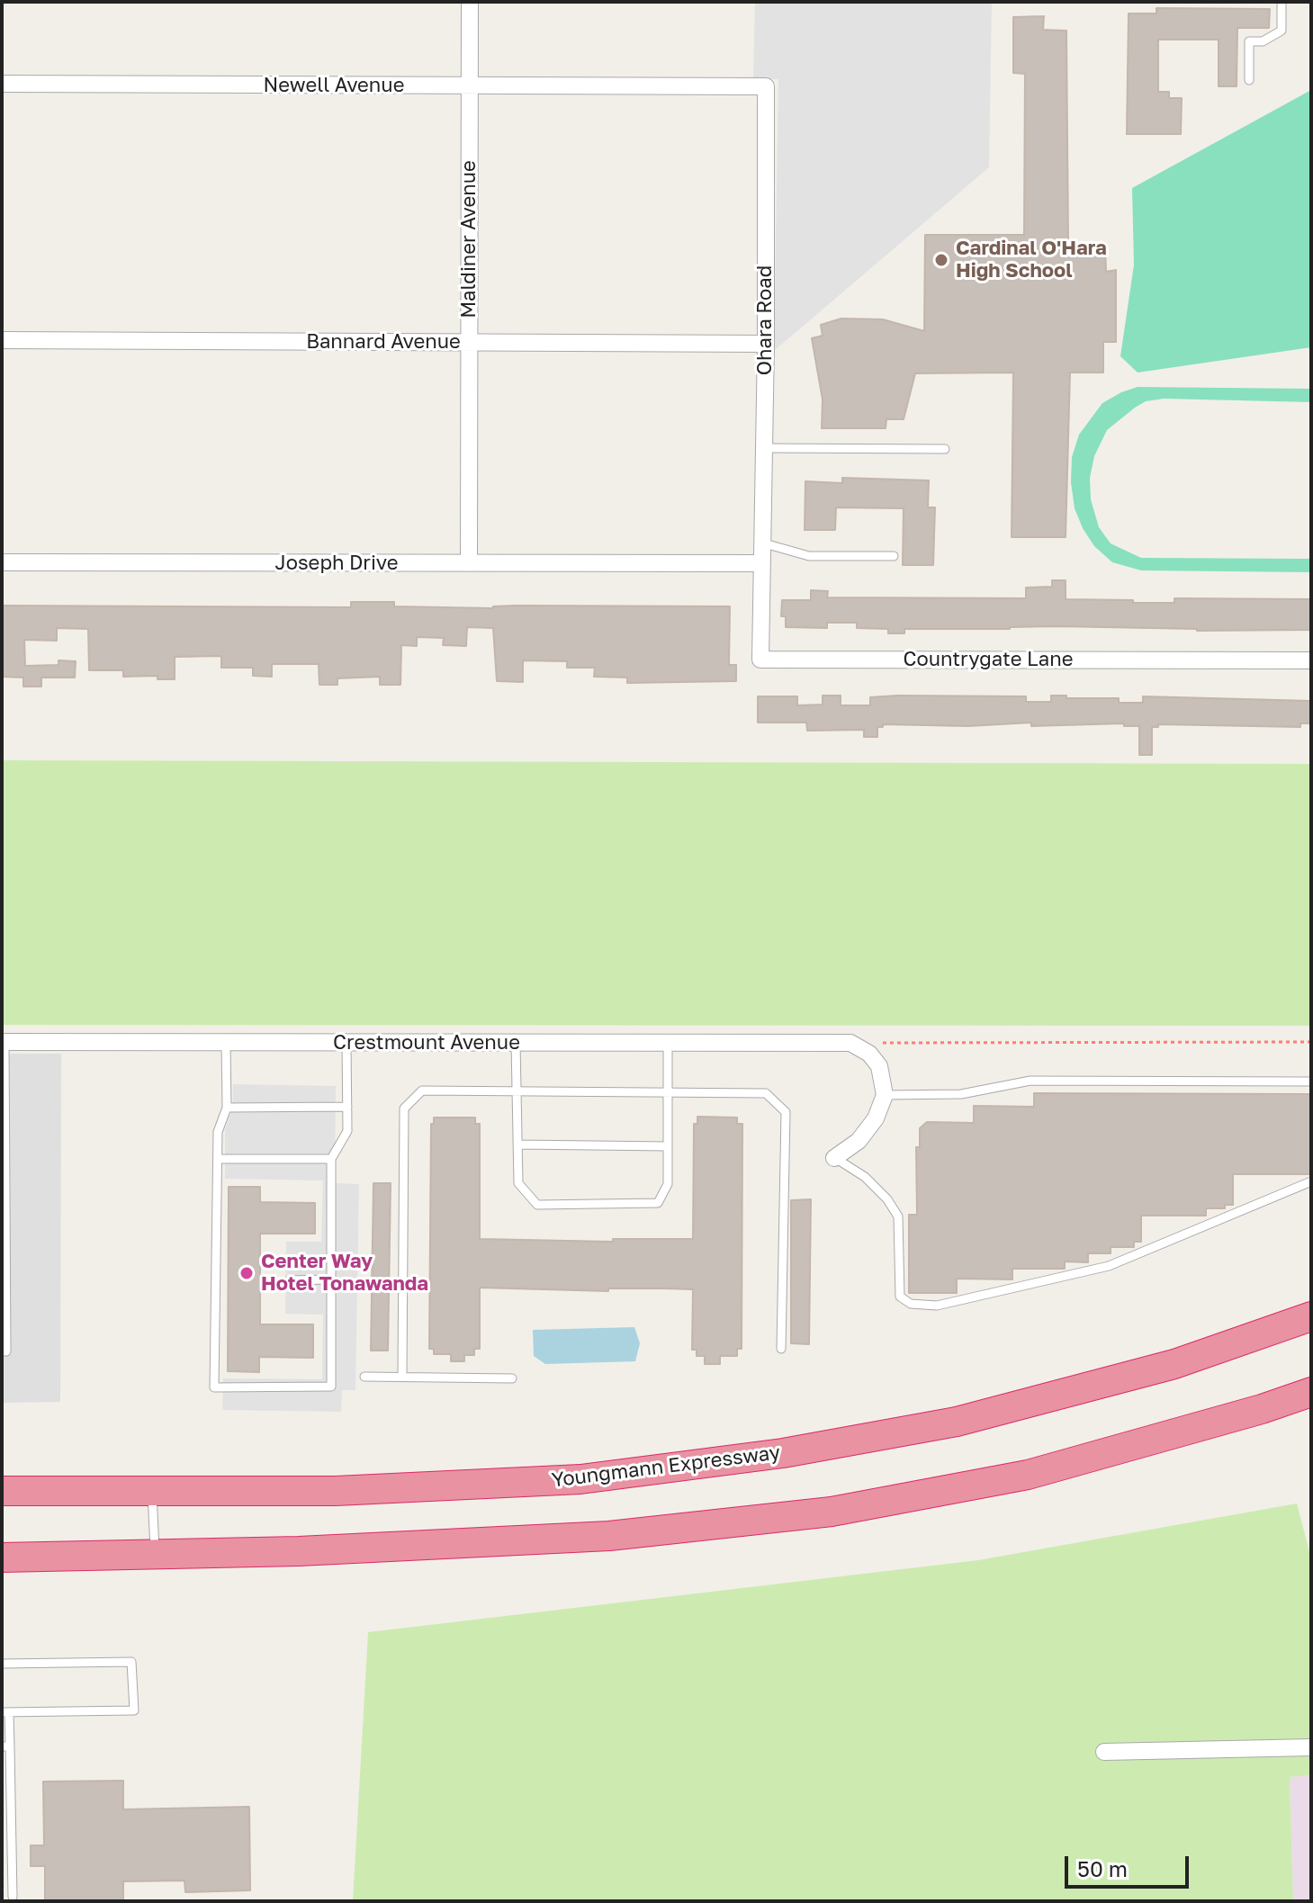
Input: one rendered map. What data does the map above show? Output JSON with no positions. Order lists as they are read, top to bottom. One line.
{"streets":{"highway":["Youngmann Expressway"],"street":["Newell Avenue","Maldiner Avenue","Ohara Road","Bannard Avenue","Joseph Drive","Countrygate Lane","Crestmount Avenue"]},"crossings":[["Newell Avenue","Maldiner Avenue"],["Newell Avenue","Ohara Road"],["Maldiner Avenue","Bannard Avenue"],["Maldiner Avenue","Joseph Drive"],["Ohara Road","Bannard Avenue"],["Ohara Road","Joseph Drive"],["Ohara Road","Countrygate Lane"],["Joseph Drive","Countrygate Lane"]],"places":["Cardinal O'Hara High School","Center Way Hotel Tonawanda"],"scale_bar":"50 m"}
